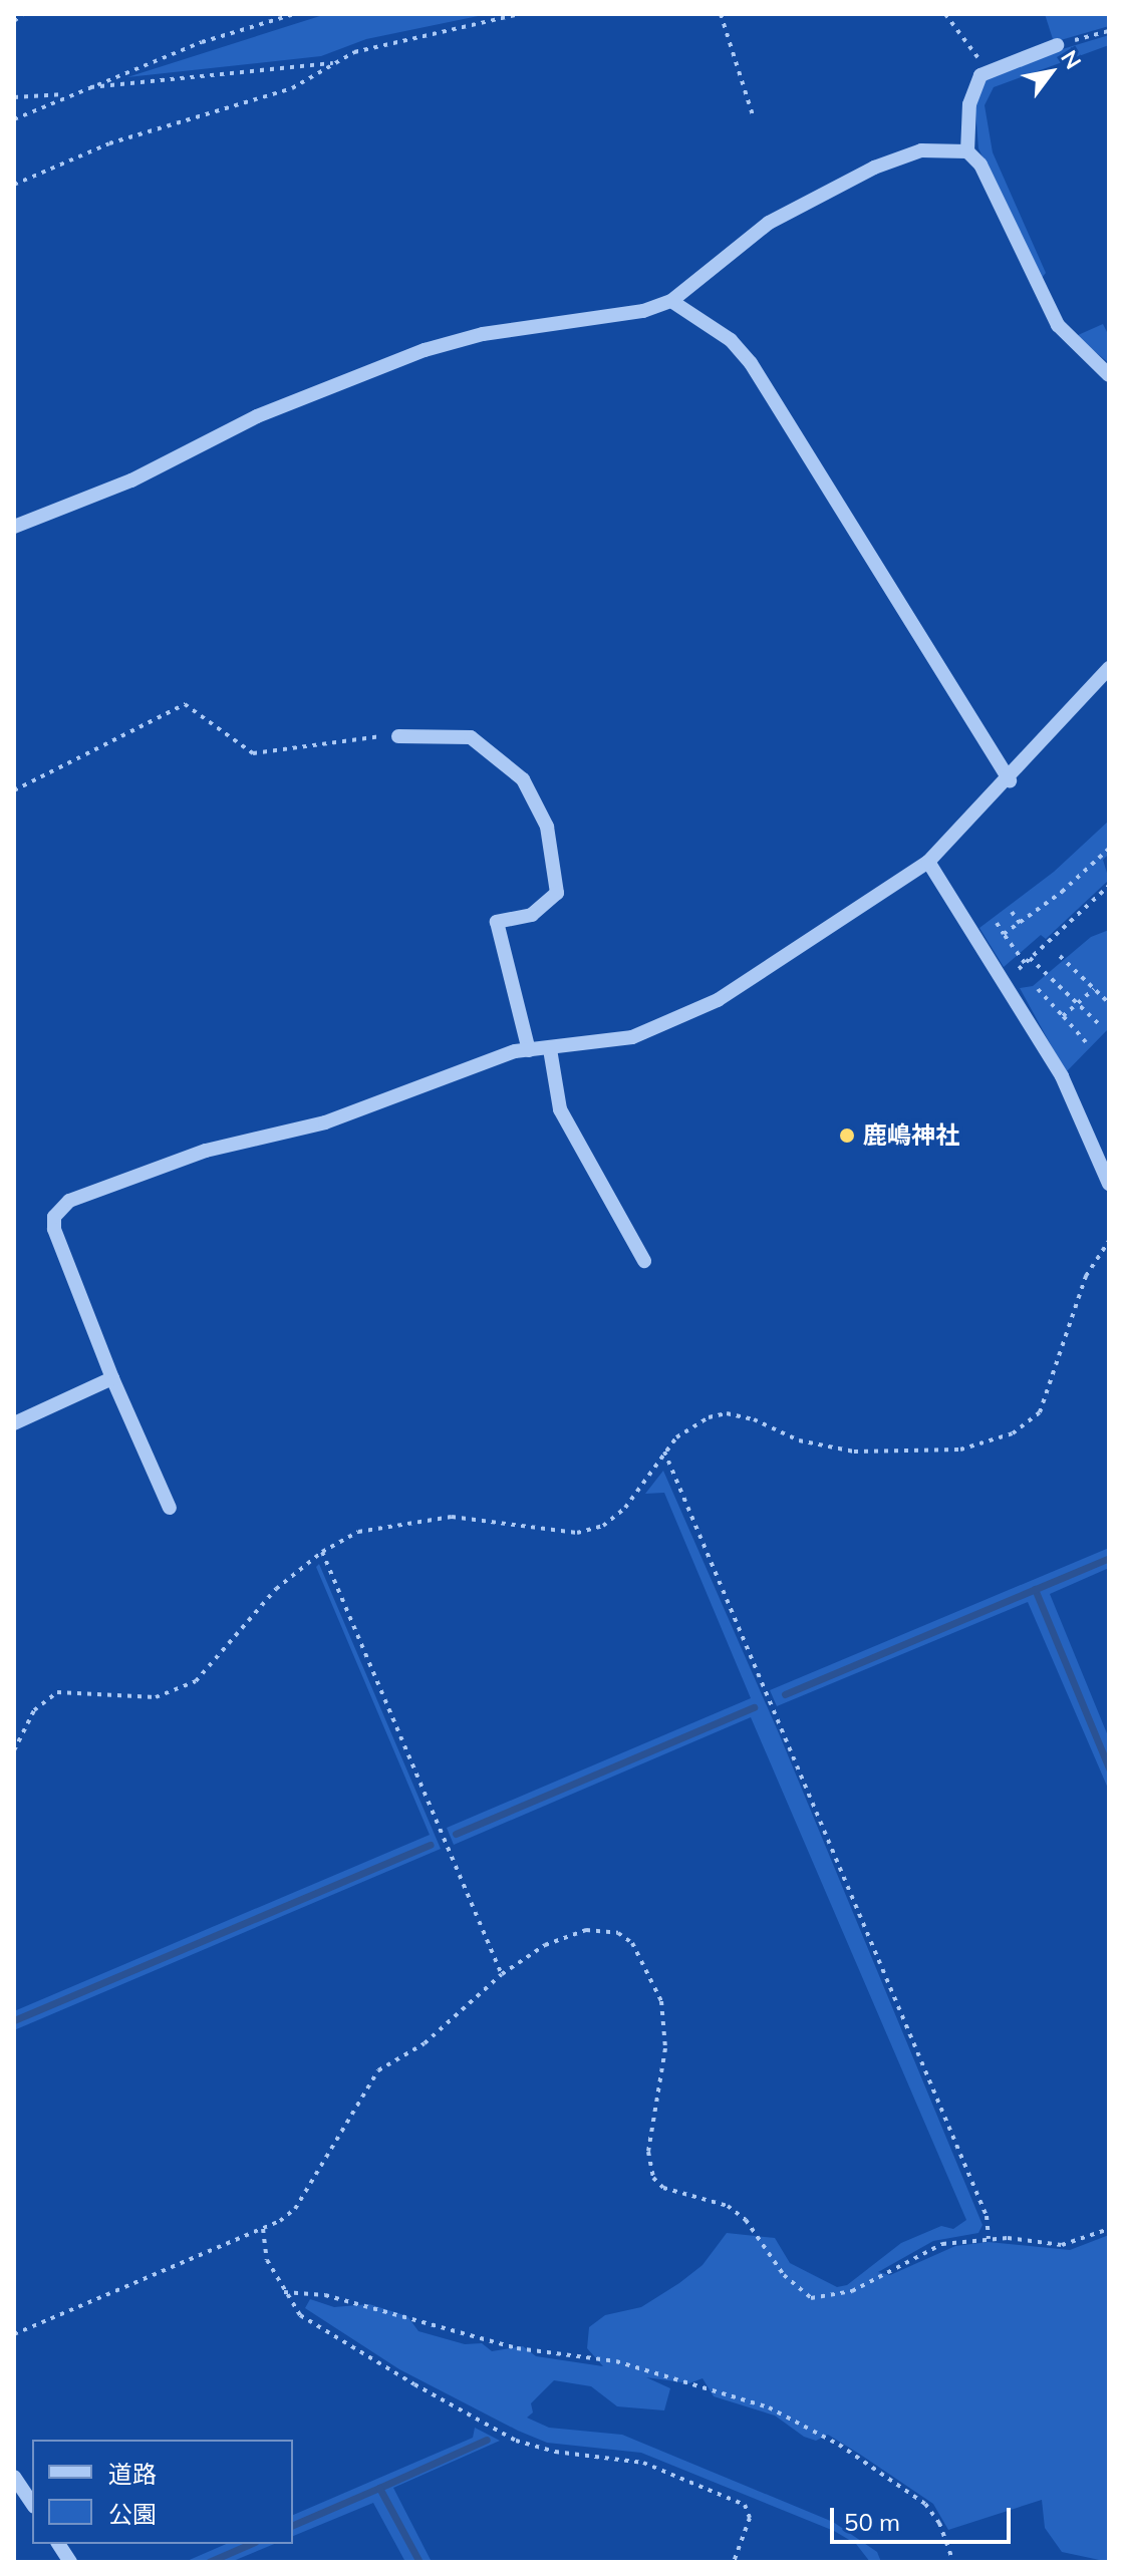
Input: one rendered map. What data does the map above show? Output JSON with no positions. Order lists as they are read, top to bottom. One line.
{"places":["鹿嶋神社"],"legend":["道路","公園"],"scale_bar":"50 m","north":"top right"}
